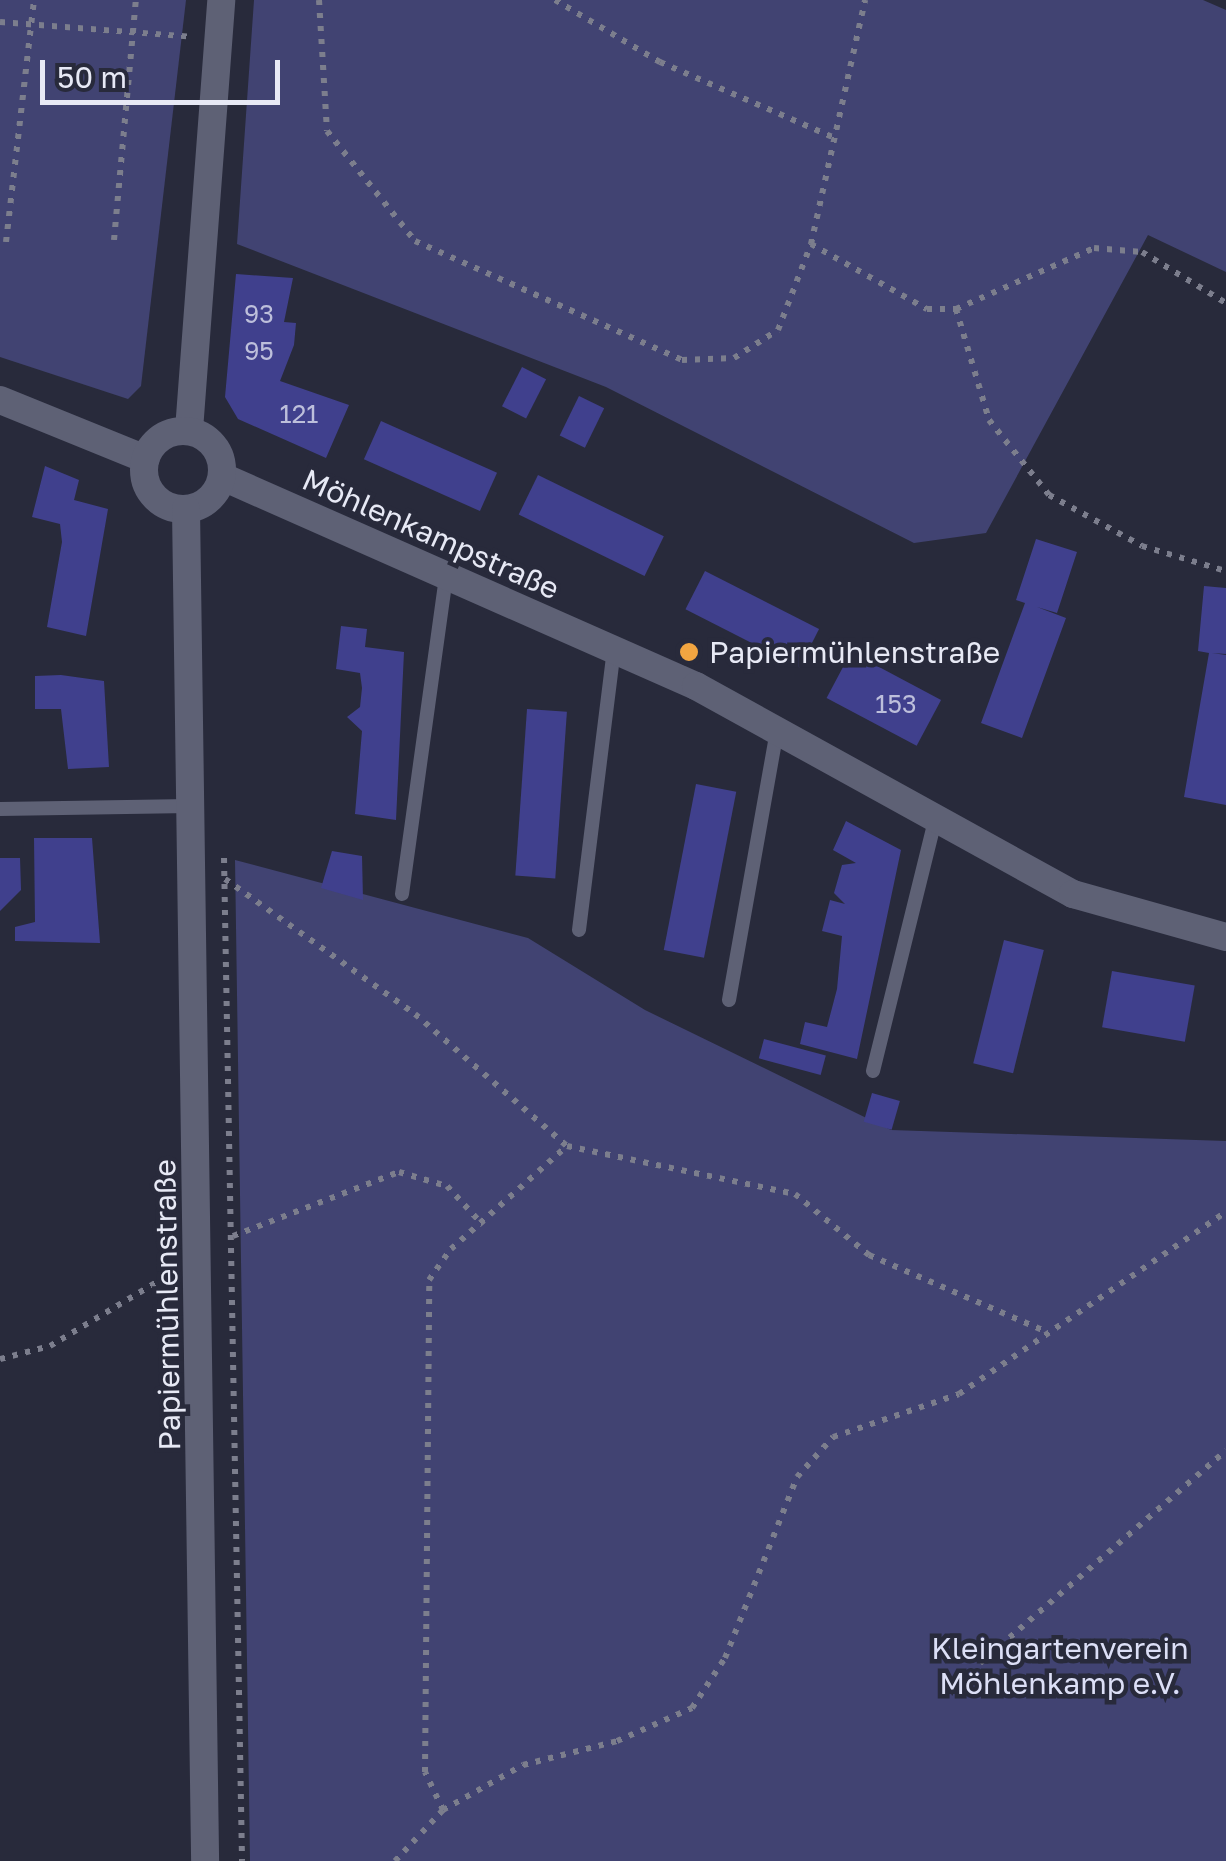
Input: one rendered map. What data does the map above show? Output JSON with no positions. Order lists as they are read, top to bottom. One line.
{"streets":{"main road":["Möhlenkampstraße","Papiermühlenstraße"]},"crossings":[["Möhlenkampstraße","Papiermühlenstraße"]],"parks":["Kleingartenverein Möhlenkamp e.V."],"places":["Papiermühlenstraße"],"house_numbers":["93","95","121","153"],"scale_bar":"50 m"}
